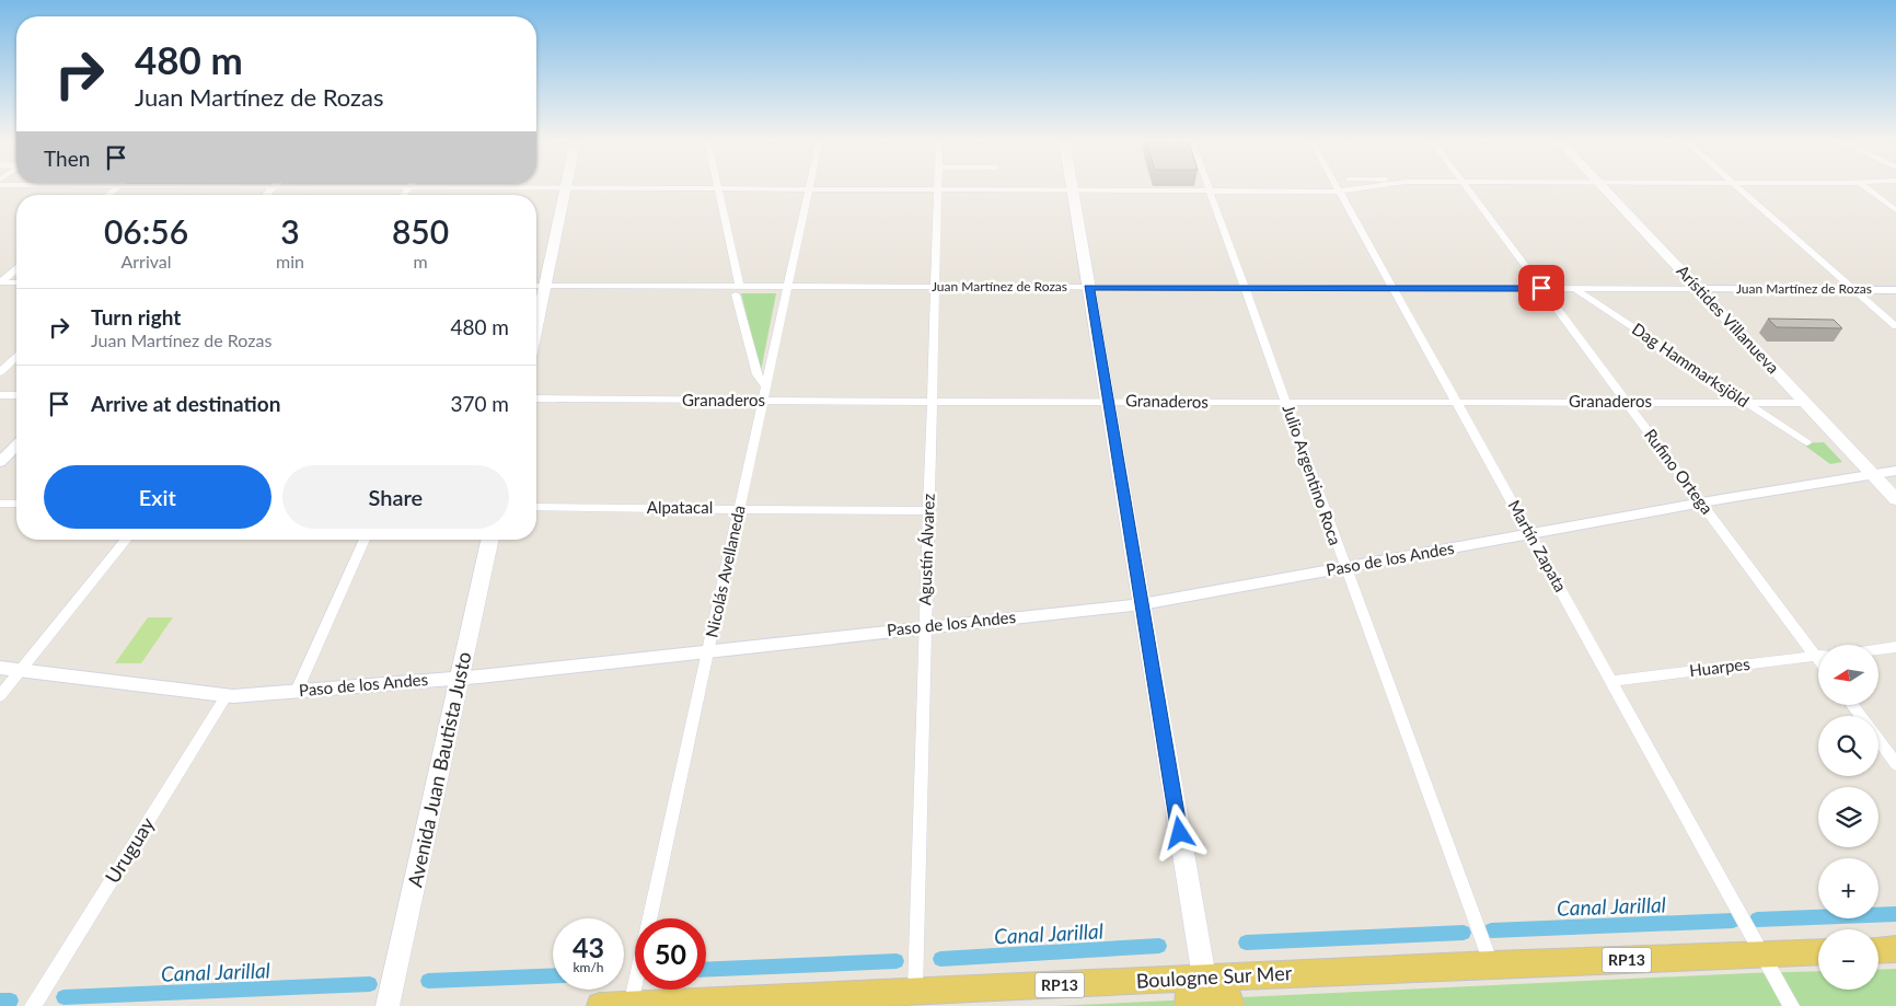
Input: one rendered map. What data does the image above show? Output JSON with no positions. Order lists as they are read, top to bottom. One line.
{"streets":{"main road":["Arístides Villanueva","Avenida Juan Bautista Justo","RP13","Boulogne Sur Mer"],"street":["Juan Martínez de Rozas","Dag Hammarksjöld","Granaderos","Rufino Ortega","Julio Argentino Roca","Alpatacal","Martín Zapata","Agustín Álvarez","Paso de los Andes","Nicolás Avellaneda","Huarpes","Uruguay"]},"crossings":[["Juan Martínez de Rozas","Arístides Villanueva"],["Juan Martínez de Rozas","Dag Hammarksjöld"],["Juan Martínez de Rozas","Rufino Ortega"],["Juan Martínez de Rozas","Julio Argentino Roca"],["Juan Martínez de Rozas","Martín Zapata"],["Juan Martínez de Rozas","Agustín Álvarez"],["Juan Martínez de Rozas","Nicolás Avellaneda"],["Arístides Villanueva","Granaderos"],["Arístides Villanueva","Paso de los Andes"],["Dag Hammarksjöld","Granaderos"],["Granaderos","Rufino Ortega"],["Granaderos","Julio Argentino Roca"],["Granaderos","Martín Zapata"],["Granaderos","Agustín Álvarez"],["Granaderos","Nicolás Avellaneda"],["Rufino Ortega","Paso de los Andes"],["Julio Argentino Roca","Paso de los Andes"],["Julio Argentino Roca","Boulogne Sur Mer"],["Alpatacal","Agustín Álvarez"],["Alpatacal","Nicolás Avellaneda"],["Martín Zapata","Paso de los Andes"],["Martín Zapata","Huarpes"],["Martín Zapata","Boulogne Sur Mer"],["Agustín Álvarez","Paso de los Andes"],["Agustín Álvarez","Boulogne Sur Mer"],["Paso de los Andes","Nicolás Avellaneda"],["Paso de los Andes","Avenida Juan Bautista Justo"],["Paso de los Andes","Uruguay"],["Nicolás Avellaneda","Boulogne Sur Mer"]],"water":["Canal Jarillal"],"north":"left","page":{"turn":["480 m","Juan Martínez de Rozas"],"then":"Then","eta":["06:56","Arrival","3","min","850","m"],"list":[{"name":"Turn right","note":"Juan Martínez de Rozas","value":"480 m"},{"name":"Arrive at destination","value":"370 m"}],"buttons":["Exit","Share"],"map_buttons":["+","−"],"speed":"43 km/h","limit":"50"}}
